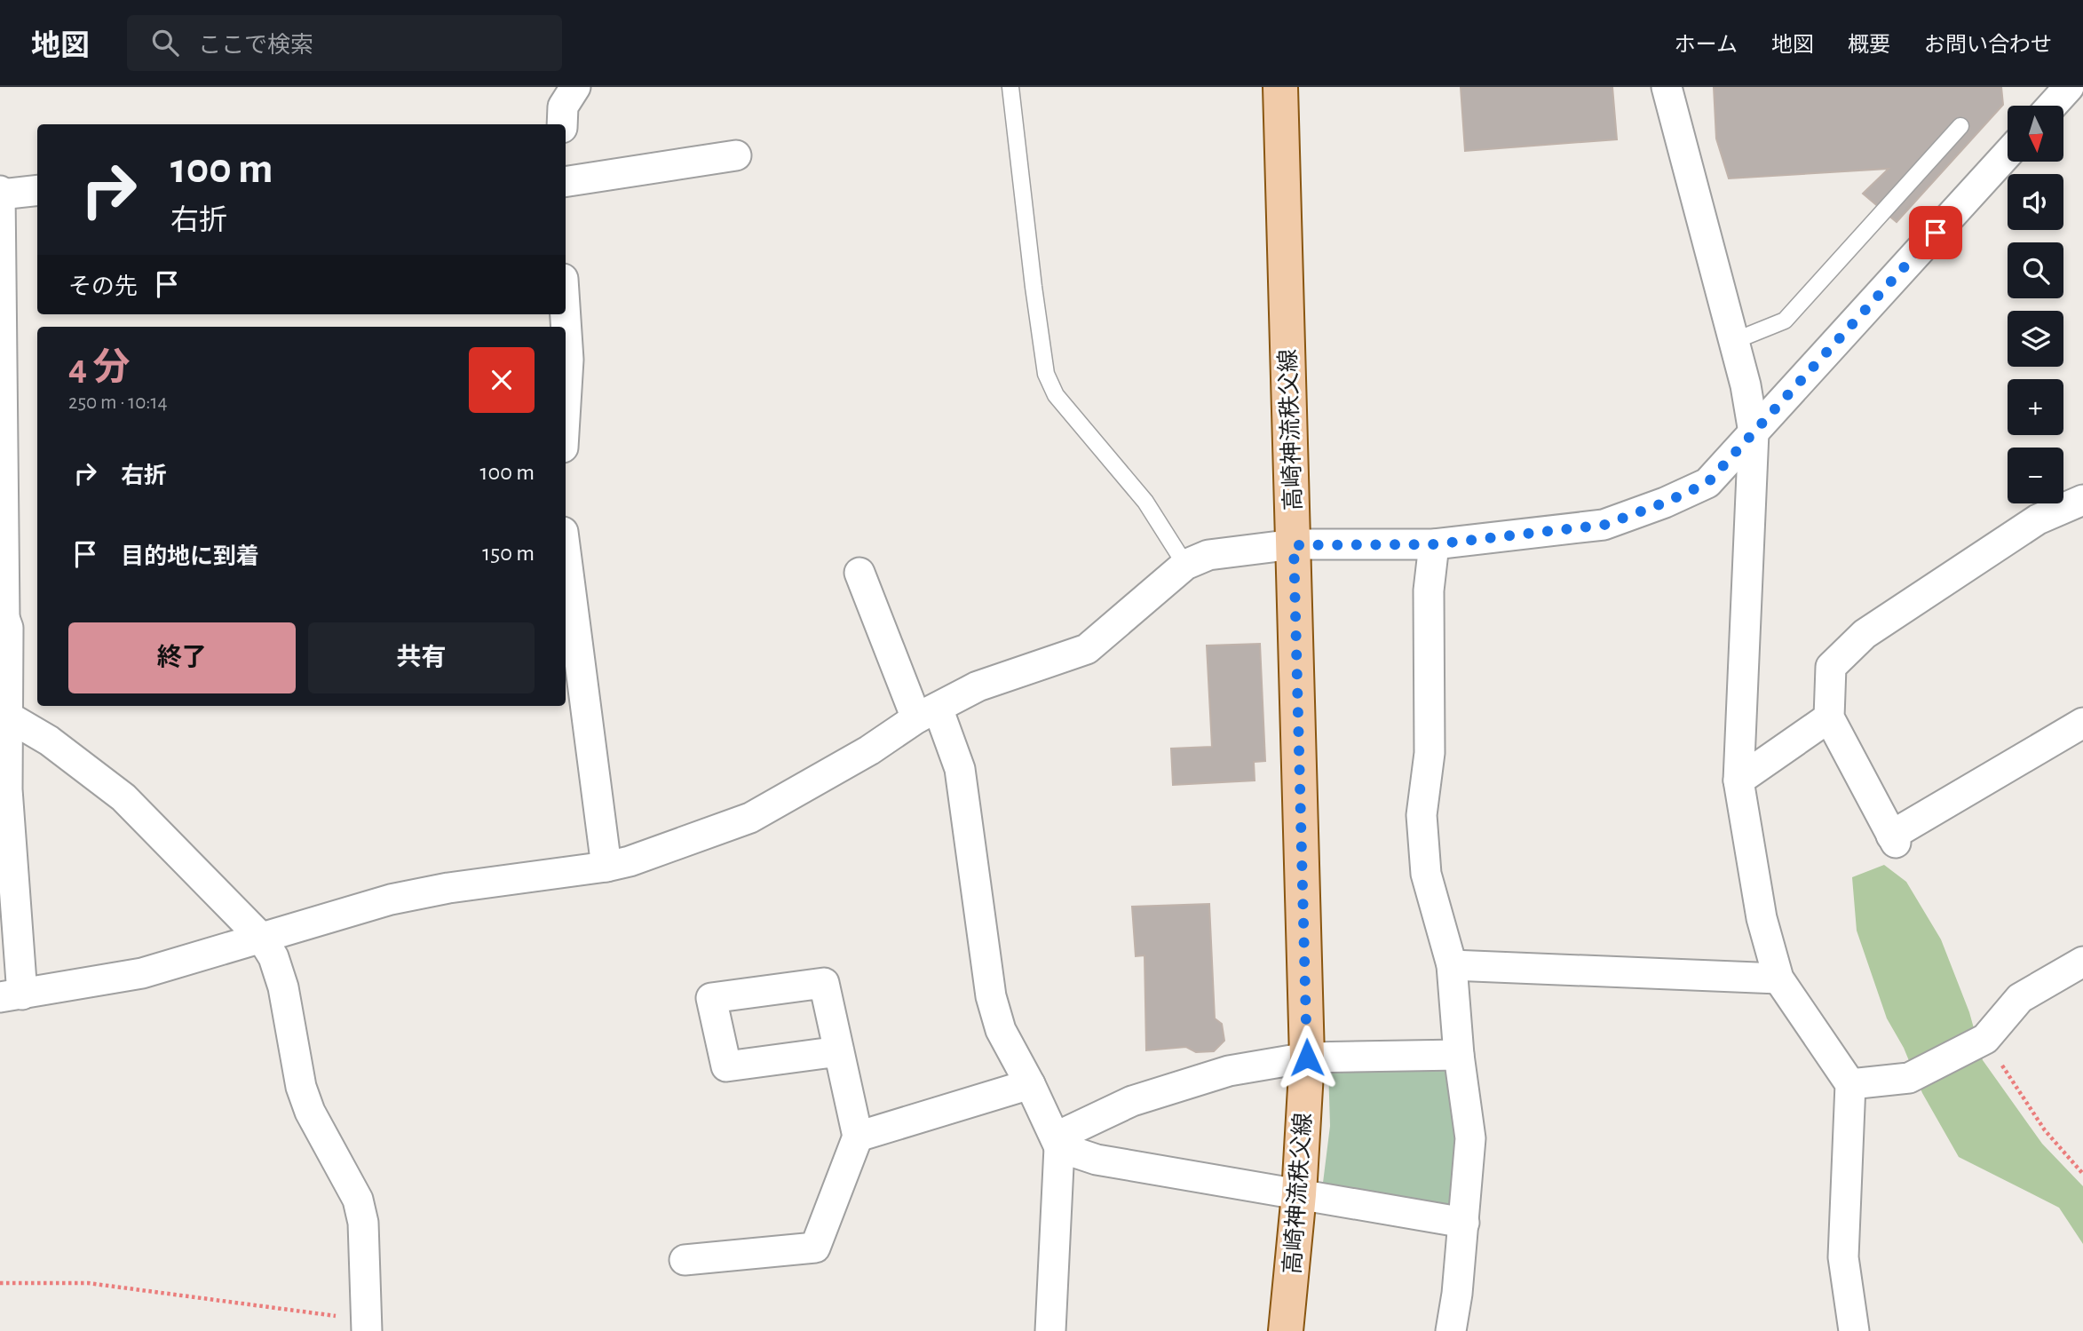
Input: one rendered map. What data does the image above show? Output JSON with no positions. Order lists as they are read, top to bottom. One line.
{"streets":{"main road":["高崎神流秩父線"]},"north":"bottom","page":{"header":"地図","search":"ここで検索","nav":["ホーム","地図","概要","お問い合わせ"],"map_buttons":["+","−"],"turn":["100 m","右折"],"then":"その先","heading":["4 分","250 m · 10:14"],"list":[{"name":"右折","value":"100 m"},{"name":"目的地に到着","value":"150 m"}],"buttons":["終了","共有"]}}
